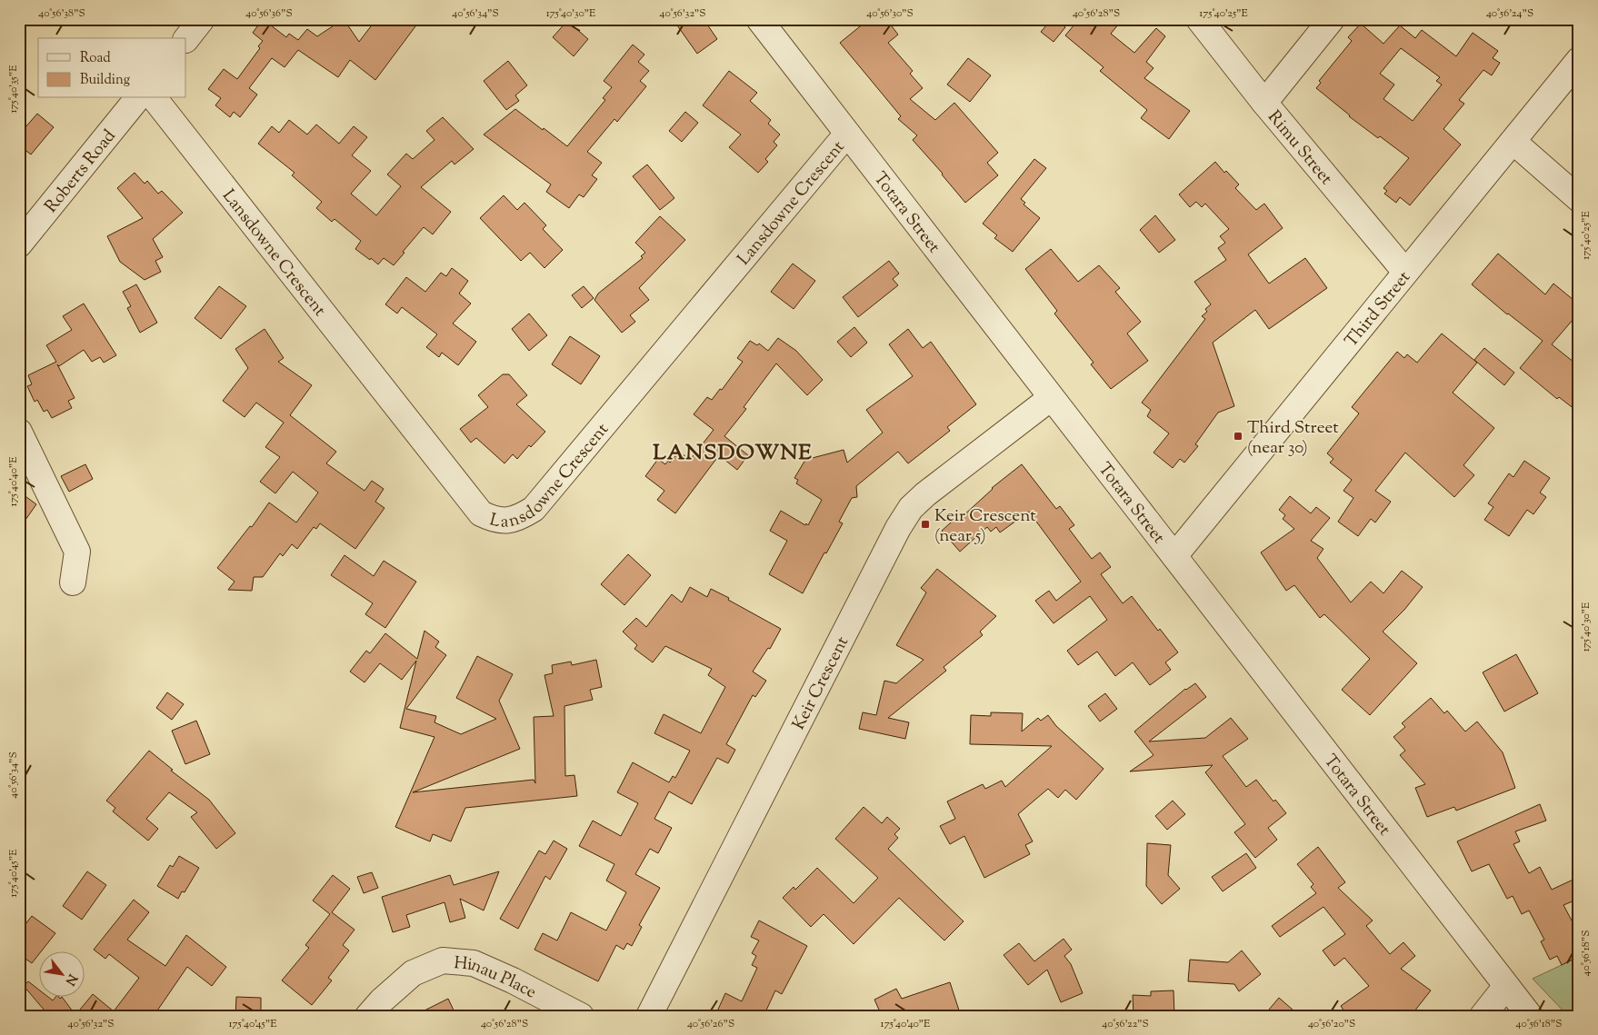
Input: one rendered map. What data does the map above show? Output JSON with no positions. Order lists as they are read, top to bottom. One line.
{"streets":{"street":["Rimu Street","Roberts Road","Lansdowne Crescent","Totara Street","Third Street","Keir Crescent","Hinau Place"]},"crossings":[["Rimu Street","Third Street"],["Lansdowne Crescent","Totara Street"],["Totara Street","Third Street"],["Totara Street","Keir Crescent"]],"districts":["LANSDOWNE"],"places":{"transit":["Third Street (near 30)","Keir Crescent (near 5)"]},"legend":["Road","Building"],"north":"bottom right","coordinates":["40°56'38\"S","40°56'36\"S","40°56'34\"S","175°40'30\"E","40°56'32\"S","40°56'30\"S","40°56'28\"S","175°40'25\"E","40°56'24\"S","175°40'35\"E","175°40'40\"E","175°40'45\"E","40°56'18\"S","40°56'26\"S","40°56'22\"S","40°56'20\"S"]}
